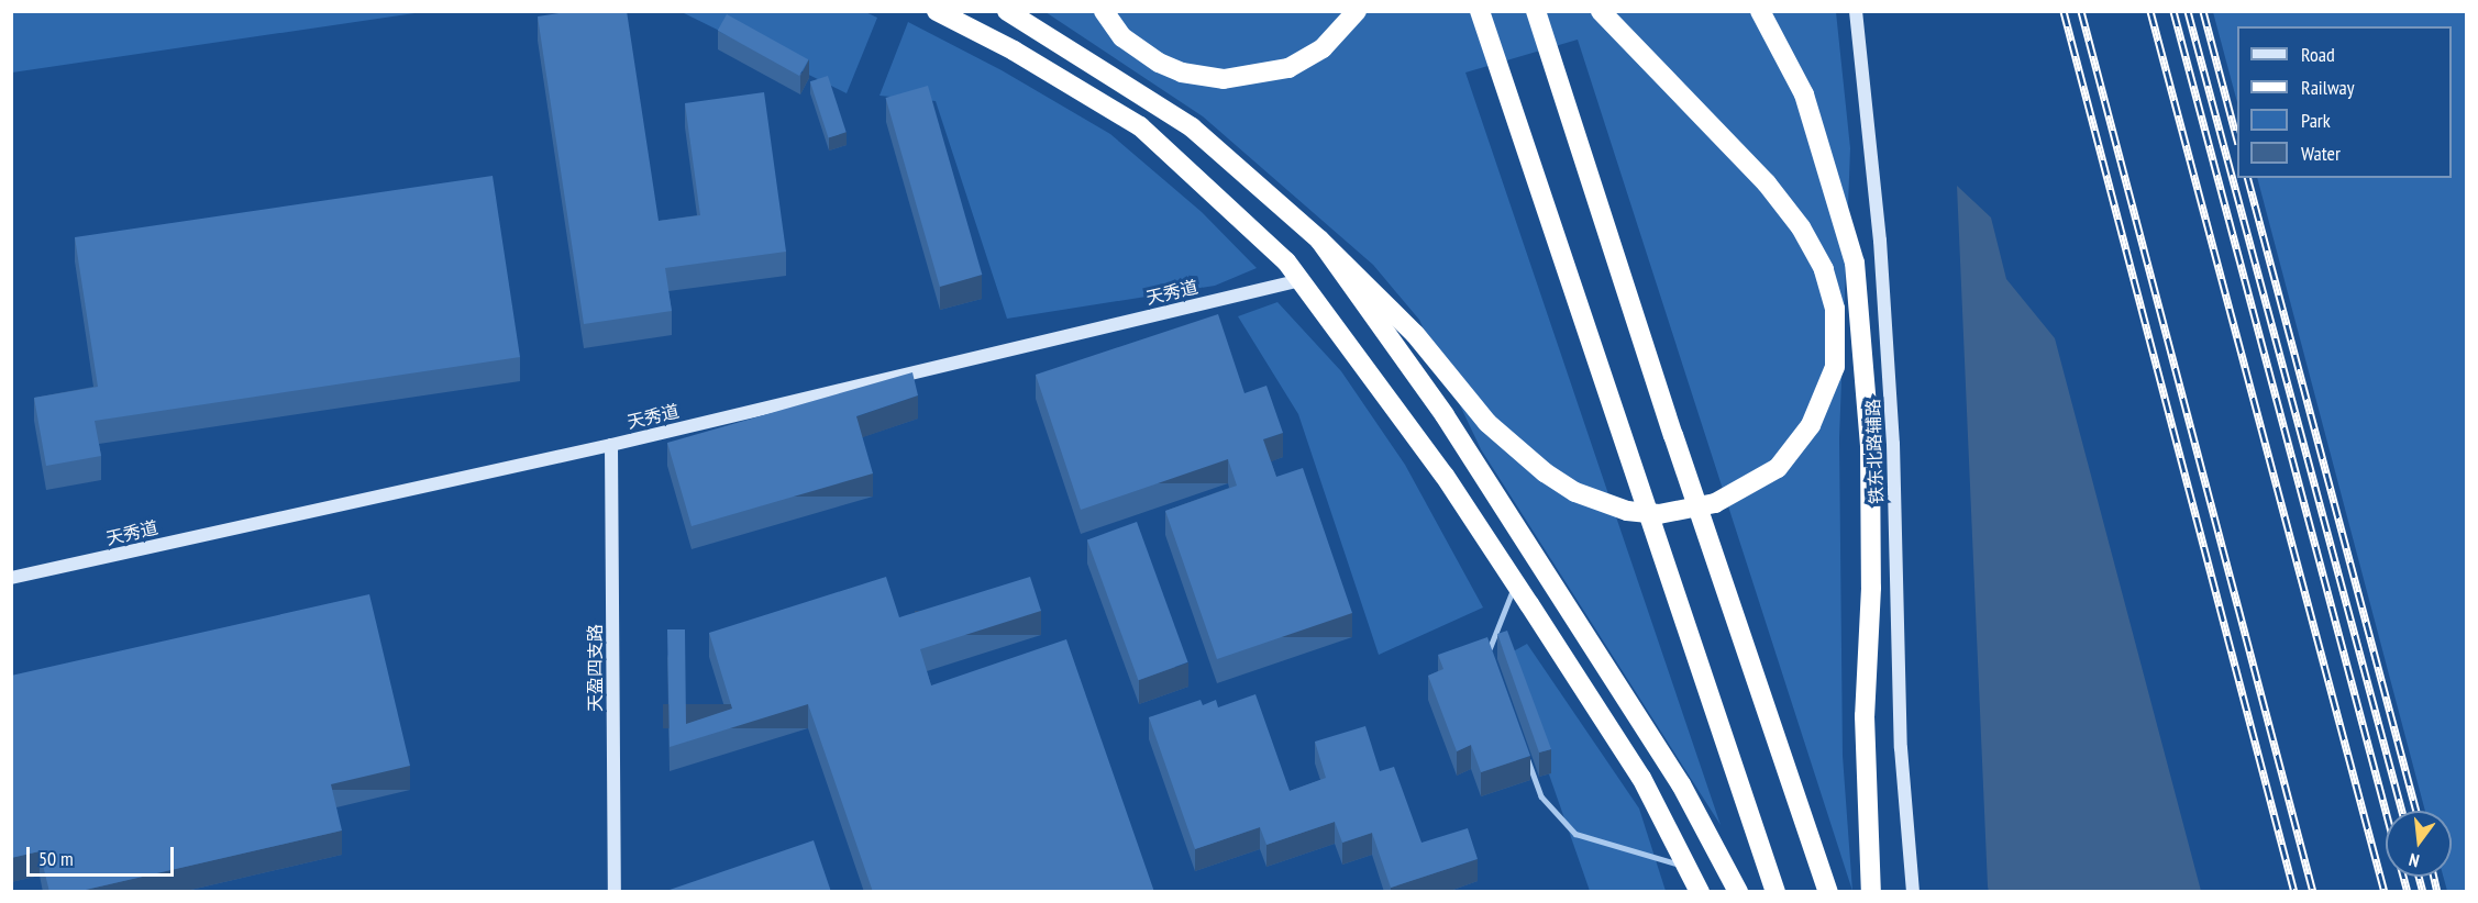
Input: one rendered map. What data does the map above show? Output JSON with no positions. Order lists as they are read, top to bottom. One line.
{"streets":{"street":["天秀道","铁东北路辅路","天盈四支路"]},"crossings":[["天秀道","天盈四支路"]],"legend":["Road","Railway","Park","Water"],"scale_bar":"50 m","north":"bottom"}
